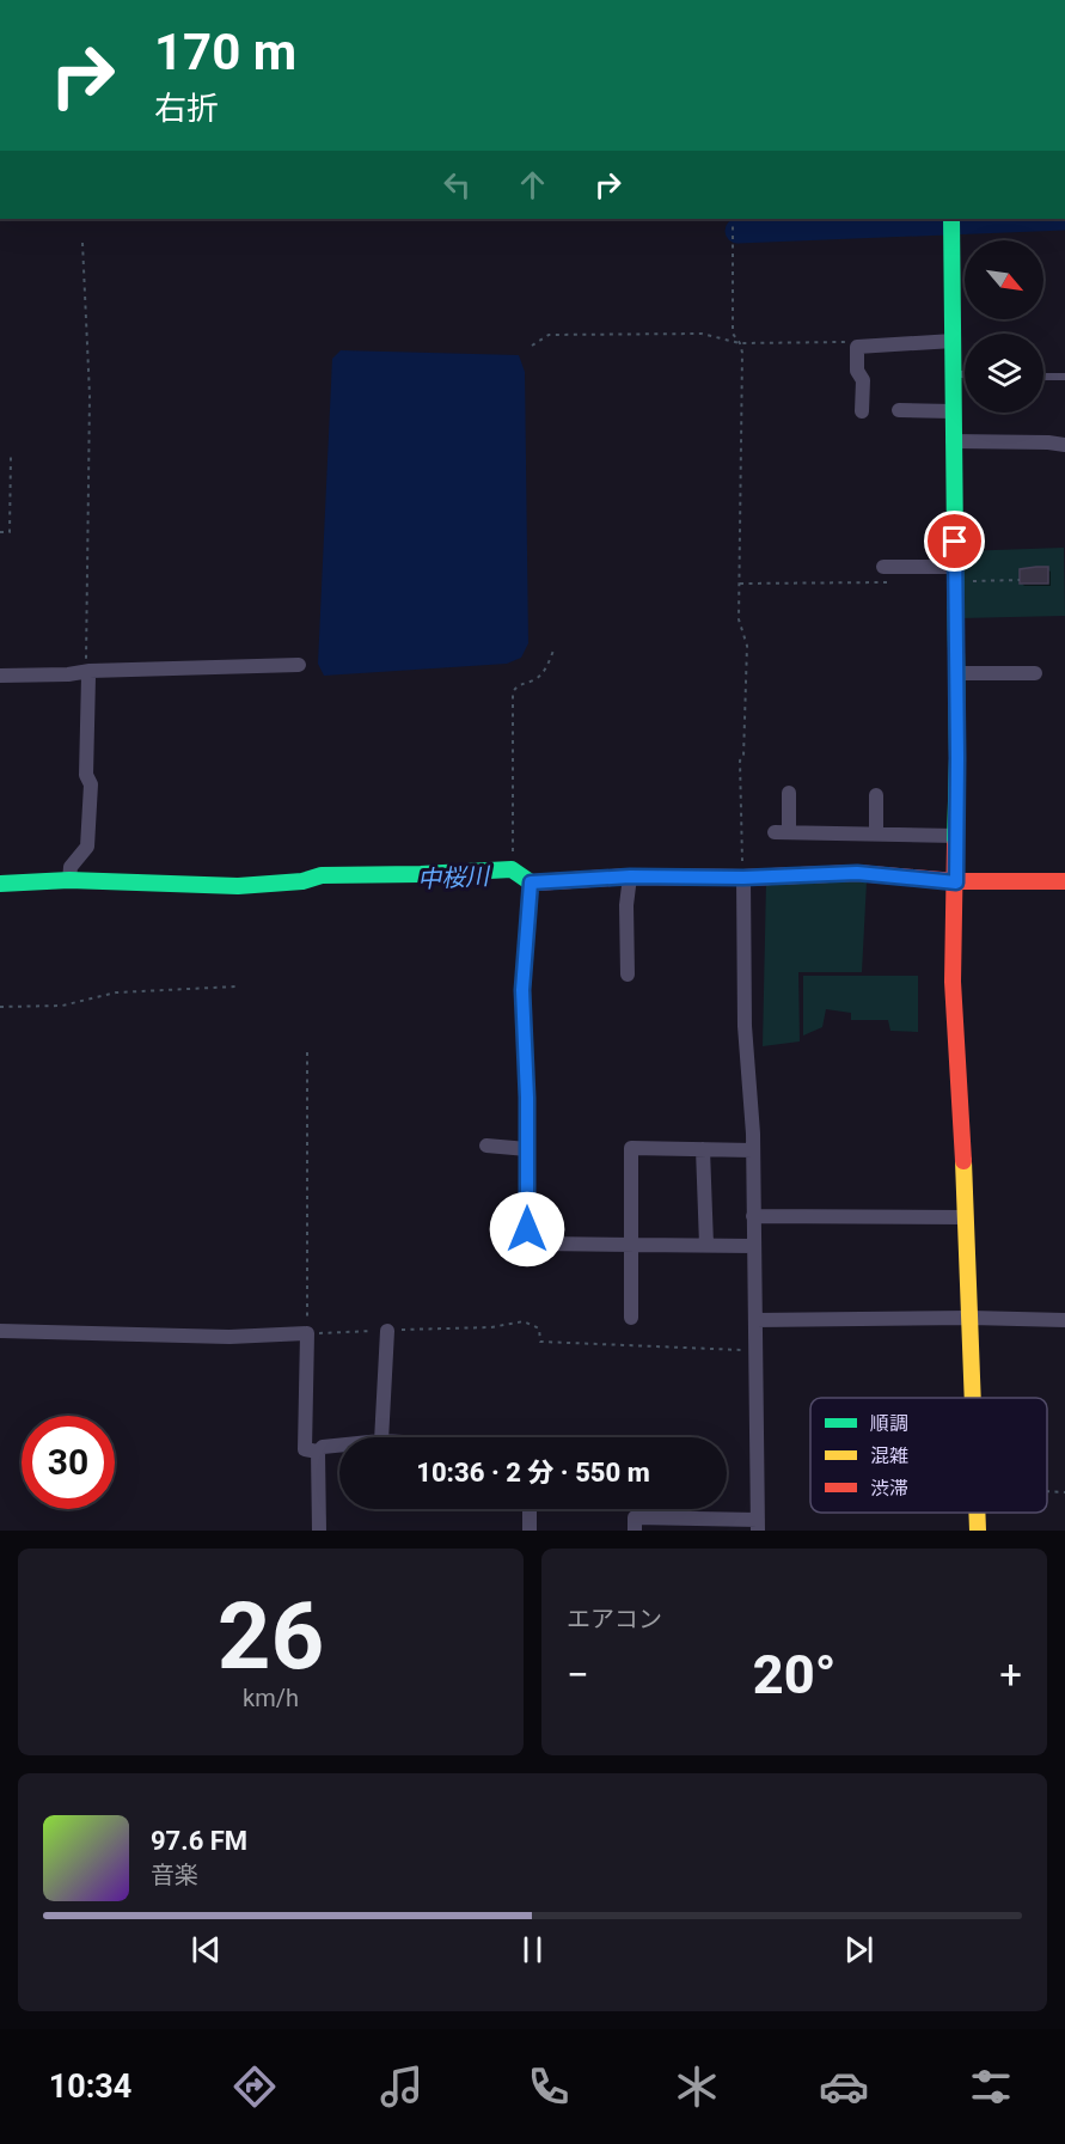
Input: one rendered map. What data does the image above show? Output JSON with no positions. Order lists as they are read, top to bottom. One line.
{"water":["中桜川"],"legend":["順調","混雑","渋滞"],"north":"bottom right","page":{"turn":["170 m","右折"],"limit":"30","trip":"10:36 · 2 分 · 550 m","tile":[["26","km/h"],"エアコン"],"heat":["−","20°","+"],"song":["97.6 FM","音楽"],"tabs":"10:34"}}
